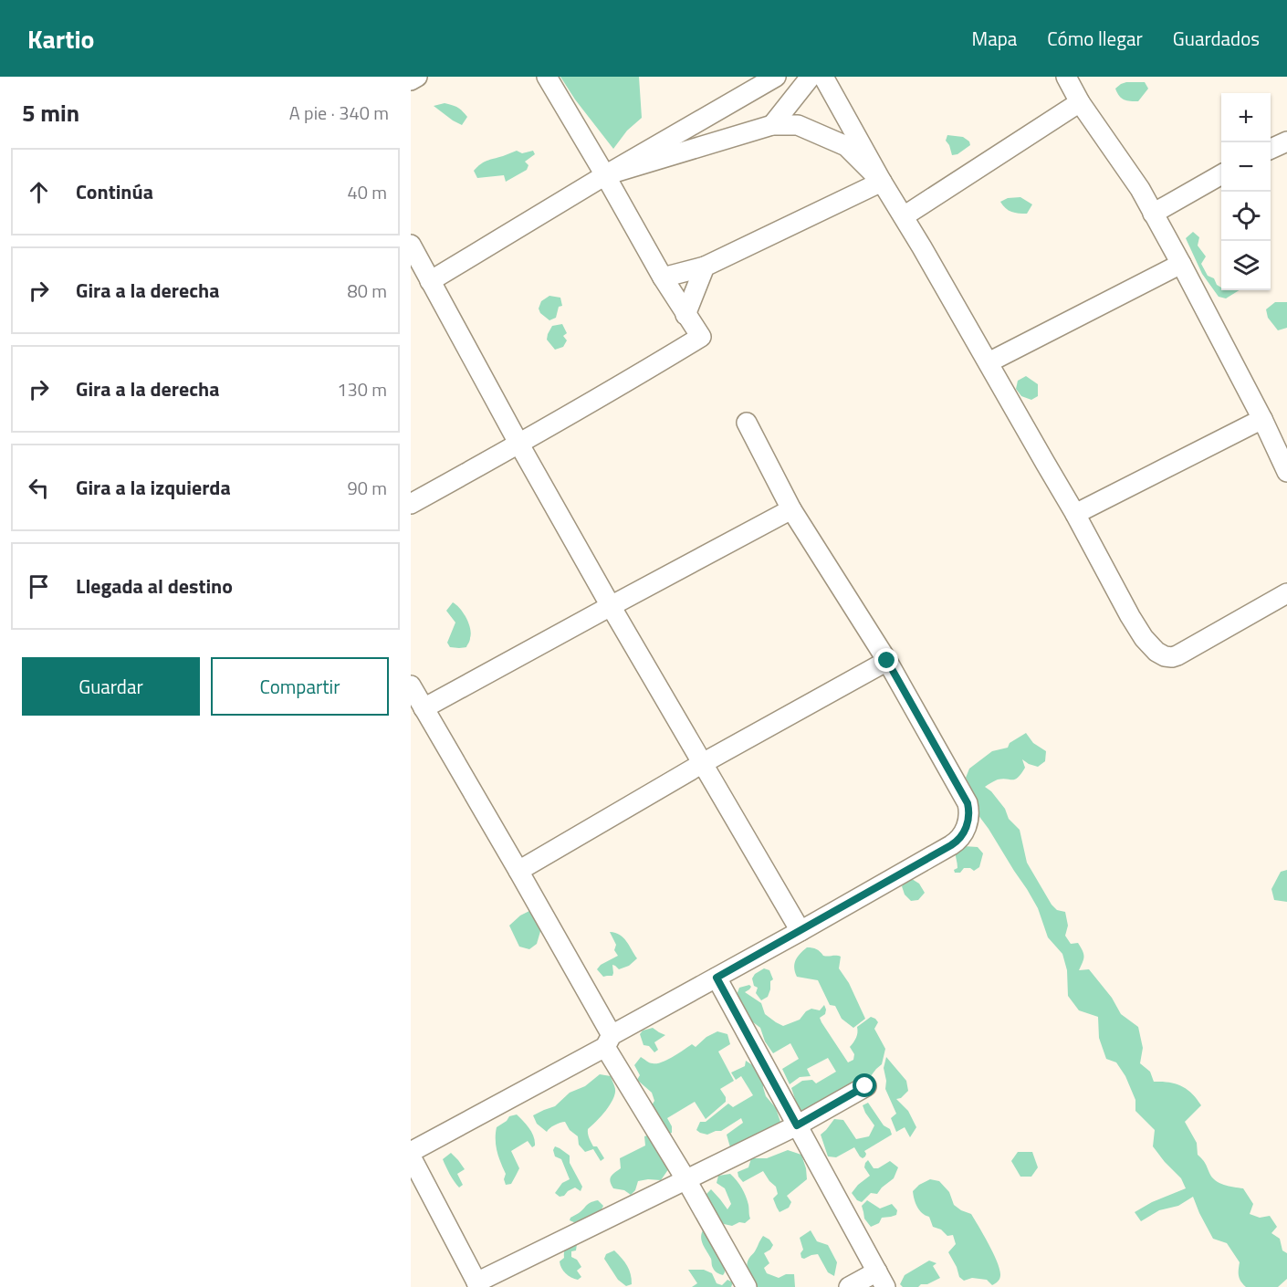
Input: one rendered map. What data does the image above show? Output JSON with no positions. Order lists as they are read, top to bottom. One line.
{"page":{"header":"Kartio","nav":["Mapa","Cómo llegar","Guardados"],"heading":["5 min","A pie · 340 m"],"map_buttons":["+","−"],"list":[["Continúa","40 m"],["Gira a la derecha","80 m"],["Gira a la derecha","130 m"],["Gira a la izquierda","90 m"],"Llegada al destino"],"buttons":["Guardar","Compartir"]}}
